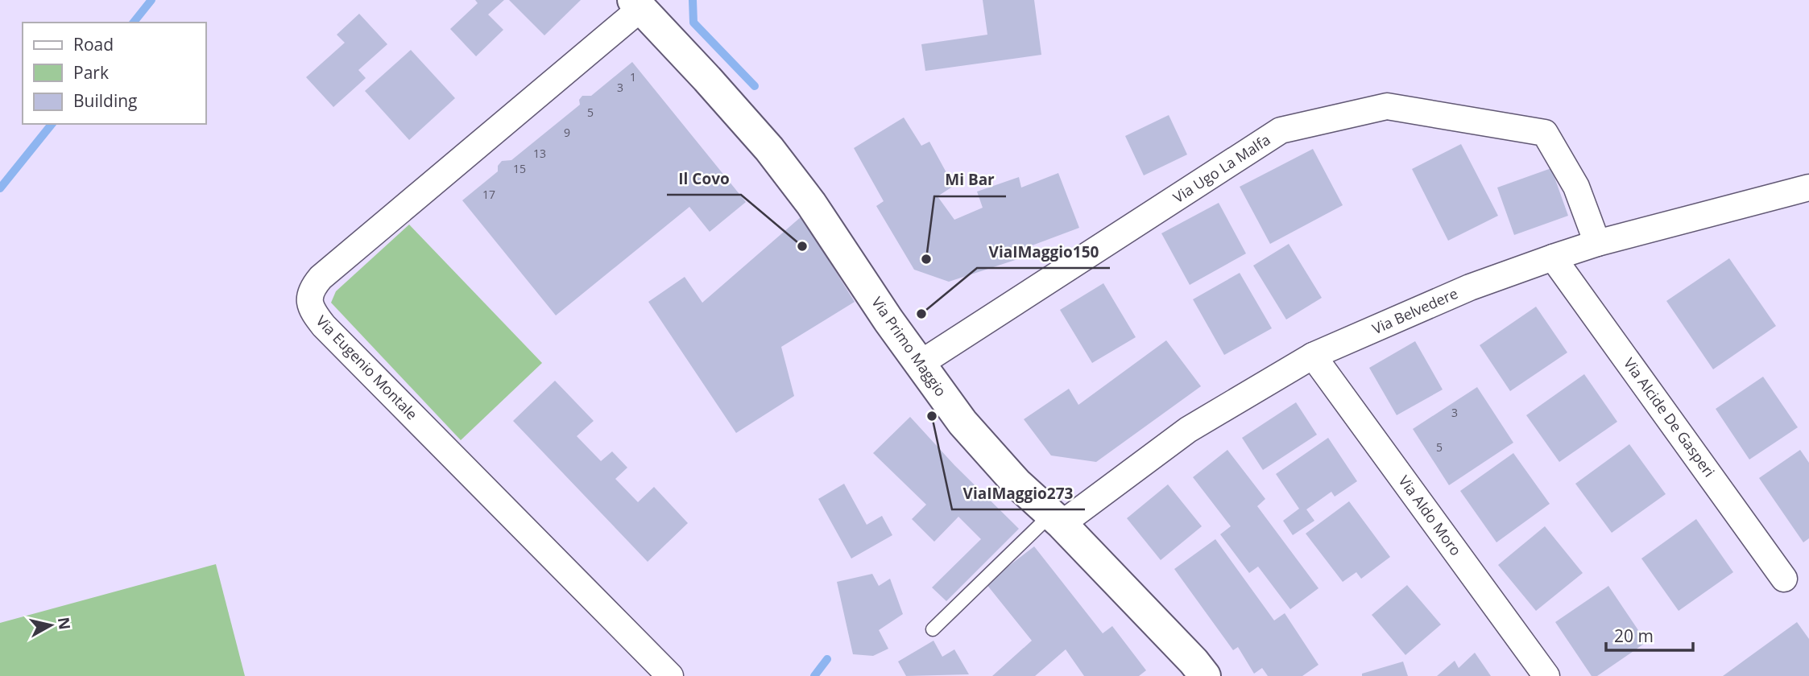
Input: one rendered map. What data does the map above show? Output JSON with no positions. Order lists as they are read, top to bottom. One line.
{"streets":{"main road":["Via Primo Maggio"],"street":["Via Ugo La Malfa","Via Belvedere","Via Eugenio Montale","Via Alcide De Gasperi","Via Aldo Moro"]},"crossings":[["Via Ugo La Malfa","Via Belvedere"],["Via Ugo La Malfa","Via Primo Maggio"],["Via Belvedere","Via Primo Maggio"],["Via Belvedere","Via Alcide De Gasperi"],["Via Belvedere","Via Aldo Moro"],["Via Primo Maggio","Via Eugenio Montale"]],"places":["Il Covo","Mi Bar","ViaIMaggio150","ViaIMaggio273"],"house_numbers":["1","3","5","9","13","15","17","3","5"],"legend":["Road","Park","Building"],"scale_bar":"20 m","north":"right"}
